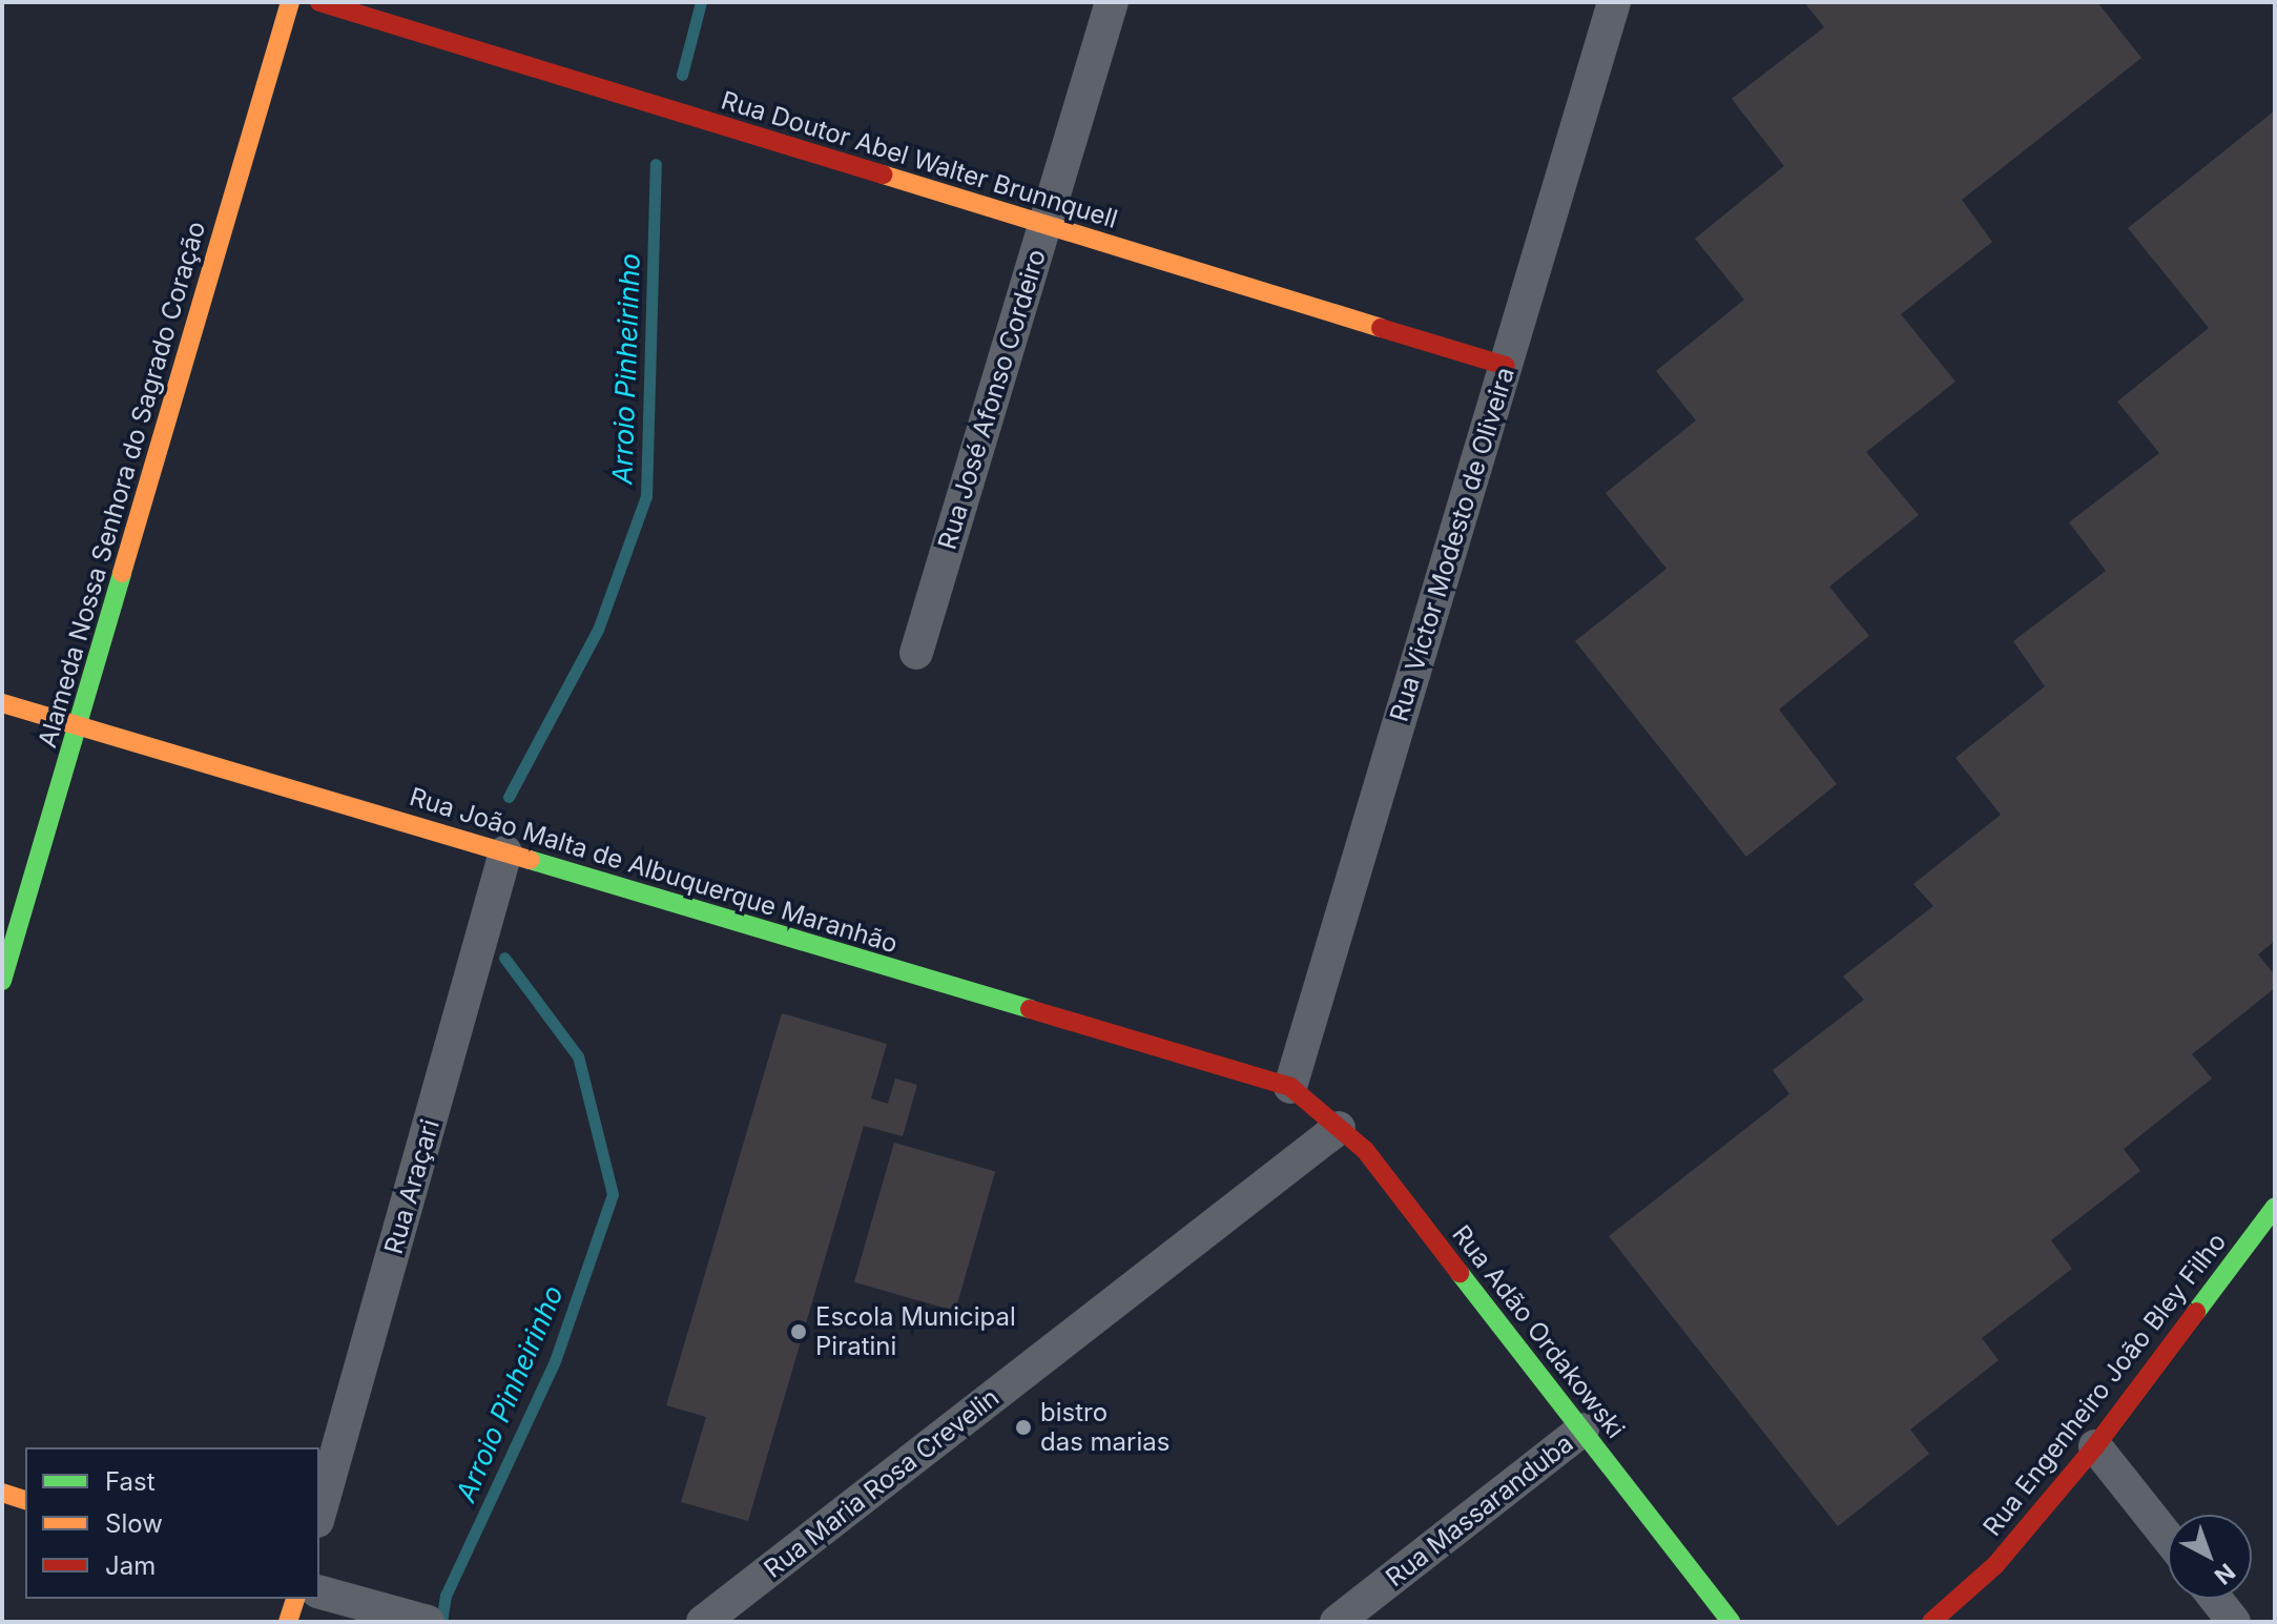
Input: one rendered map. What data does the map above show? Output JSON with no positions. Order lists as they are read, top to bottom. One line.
{"streets":{"street":["Rua Doutor Abel Walter Brunnquell","Rua José Afonso Cordeiro","Alameda Nossa Senhora do Sagrado Coração","Rua Victor Modesto de Oliveira","Rua João Malta de Albuquerque Maranhão","Rua Araçari","Rua Adão Ordakowski","Rua Engenheiro João Bley Filho","Rua Maria Rosa Crevelin","Rua Massaranduba"]},"crossings":[["Rua Doutor Abel Walter Brunnquell","Rua José Afonso Cordeiro"],["Rua Doutor Abel Walter Brunnquell","Rua Victor Modesto de Oliveira"],["Alameda Nossa Senhora do Sagrado Coração","Rua João Malta de Albuquerque Maranhão"],["Rua Victor Modesto de Oliveira","Rua João Malta de Albuquerque Maranhão"],["Rua Victor Modesto de Oliveira","Rua Adão Ordakowski"],["Rua João Malta de Albuquerque Maranhão","Rua Araçari"],["Rua João Malta de Albuquerque Maranhão","Rua Adão Ordakowski"],["Rua Adão Ordakowski","Rua Maria Rosa Crevelin"],["Rua Adão Ordakowski","Rua Massaranduba"]],"water":["Arroio Pinheirinho"],"places":["Escola Municipal Piratini","bistro das marias"],"legend":["Fast","Slow","Jam"],"north":"bottom right"}
